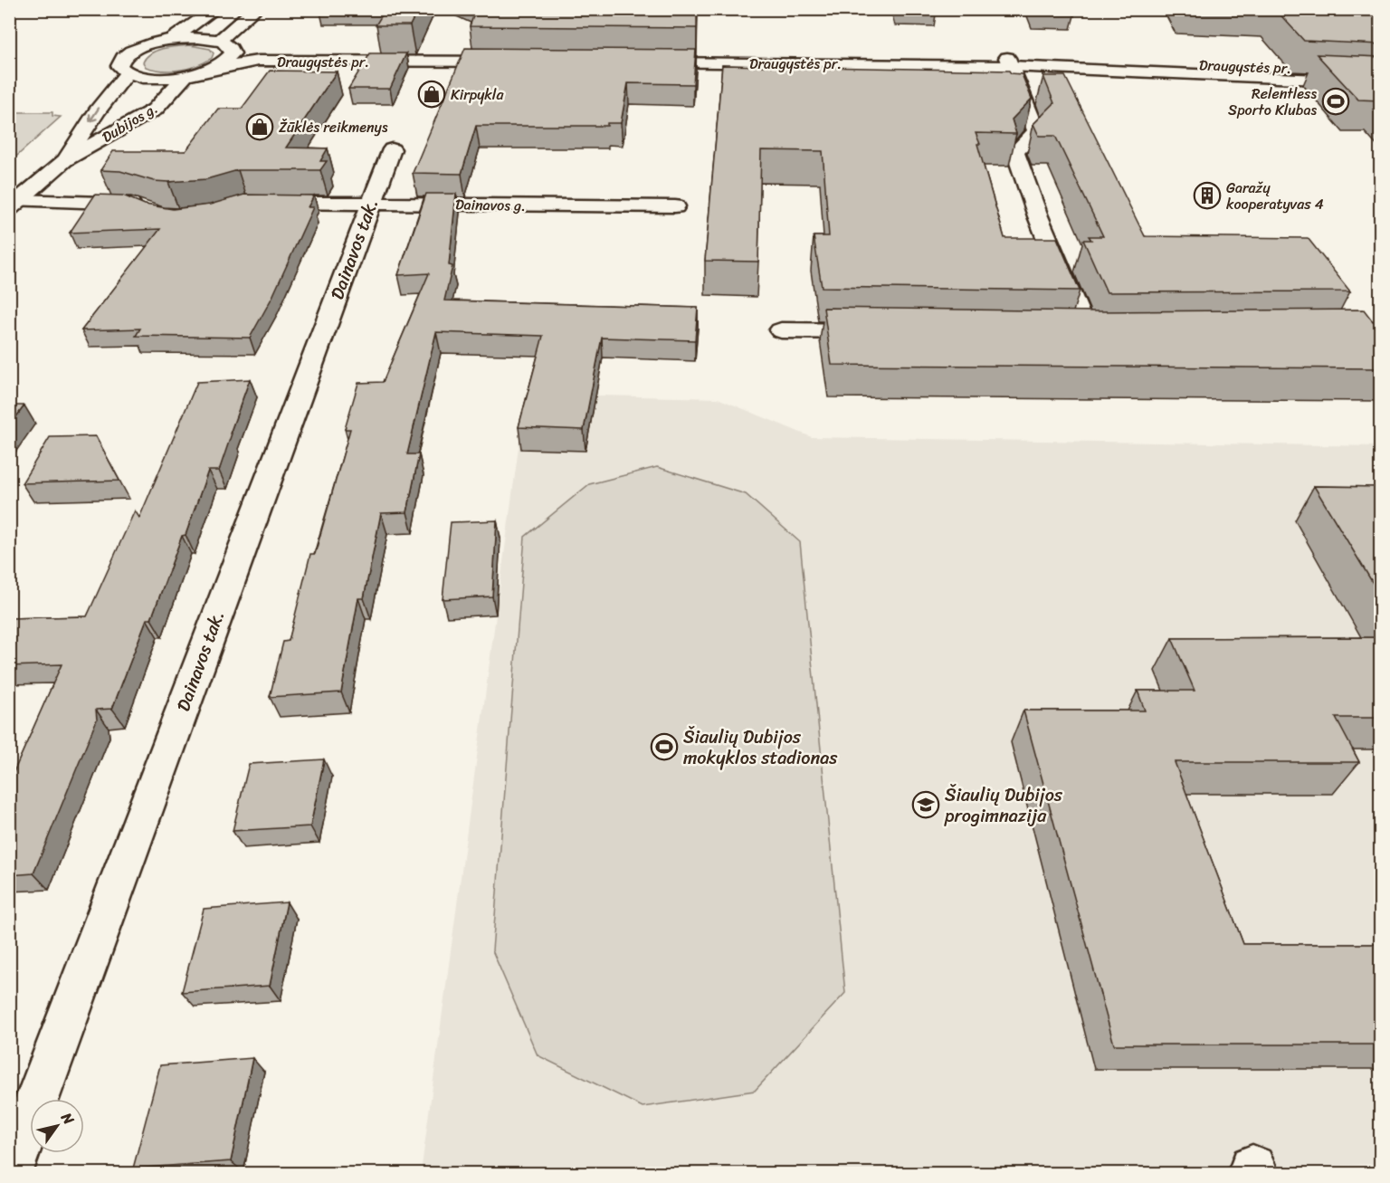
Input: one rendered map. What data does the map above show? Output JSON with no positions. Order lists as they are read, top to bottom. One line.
{"streets":{"main road":["Draugystės pr.","Dubijos g.","Dainavos g.","Dainavos tak."]},"crossings":[["Draugystės pr.","Dubijos g."],["Dainavos g.","Dainavos tak."]],"places":{"shop":["Kirpykla","Žūklės reikmenys"],"sports":["Relentless Sporto Klubas","Šiaulių Dubijos mokyklos stadionas"],"building":["Garažų kooperatyvas 4"],"school or university":["Šiaulių Dubijos progimnazija"]},"north":"top right"}
